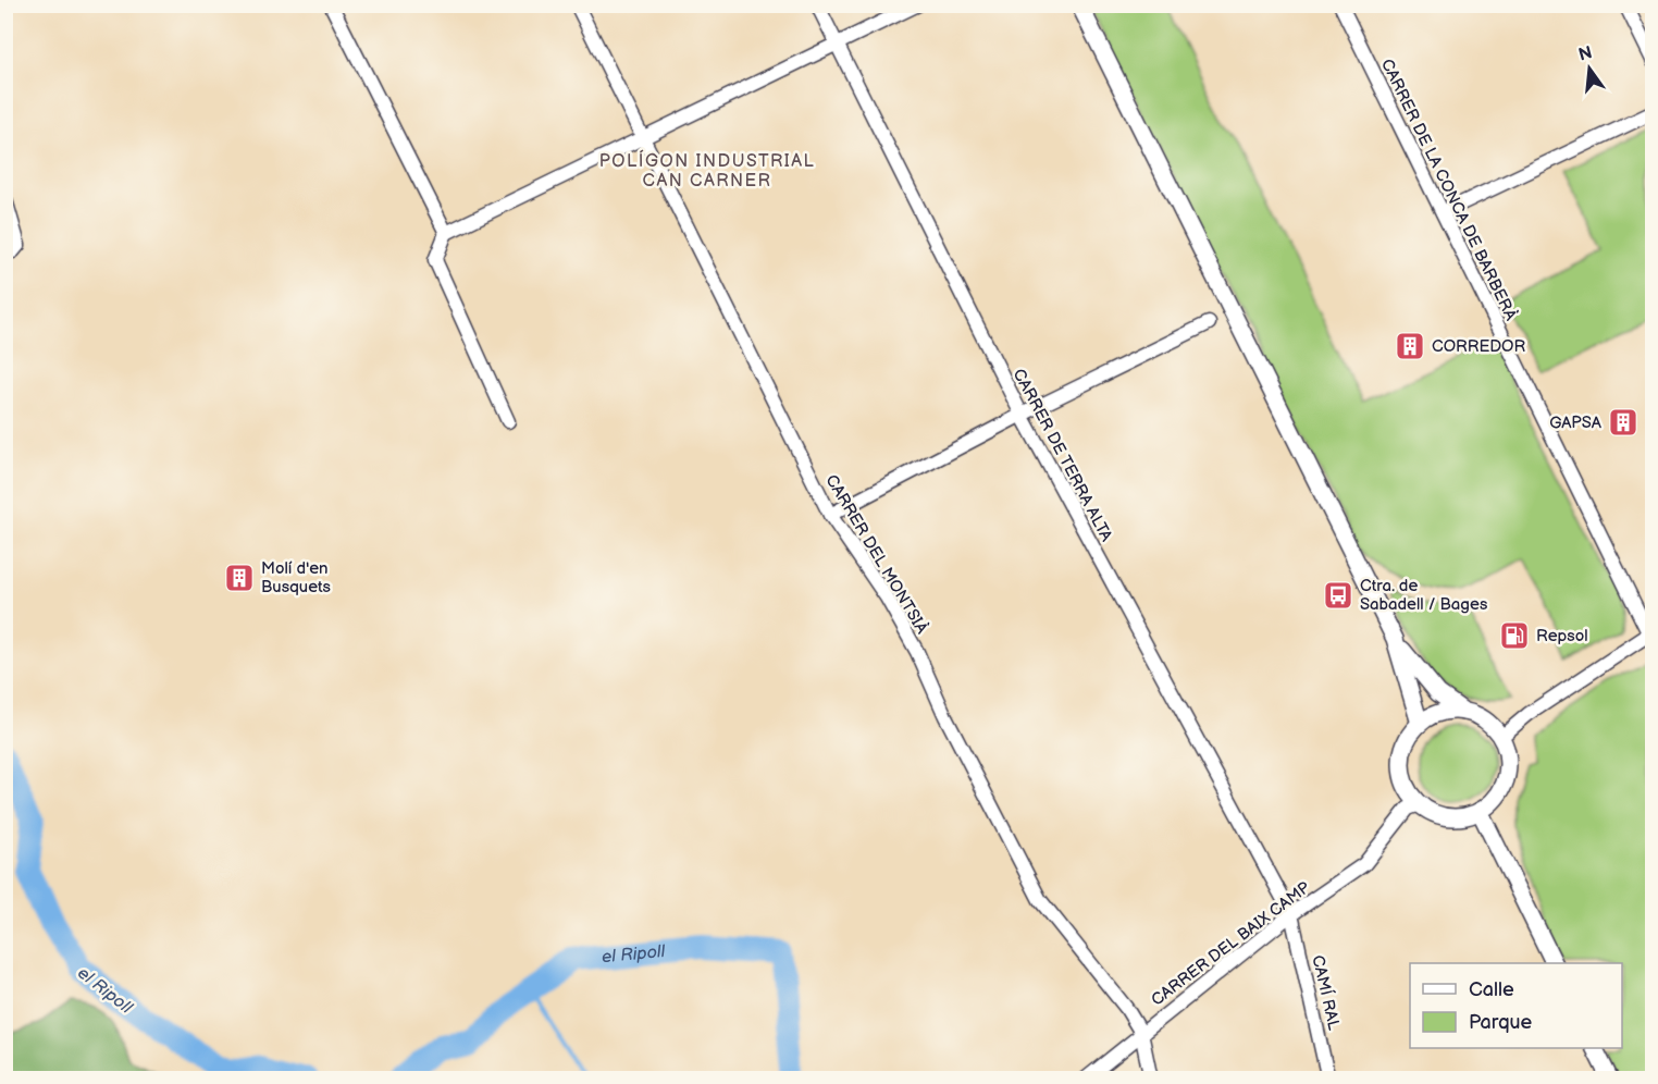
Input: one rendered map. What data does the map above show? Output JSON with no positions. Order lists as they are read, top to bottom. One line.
{"streets":{"street":["CARRER DE LA CONCA DE BARBERÀ","CARRER DE TERRA ALTA","CARRER DEL MONTSIÀ","CARRER DEL BAIX CAMP","CAMÍ RAL"]},"crossings":[["CARRER DE TERRA ALTA","CARRER DEL BAIX CAMP"],["CARRER DE TERRA ALTA","CAMÍ RAL"],["CARRER DEL MONTSIÀ","CARRER DEL BAIX CAMP"],["CARRER DEL BAIX CAMP","CAMÍ RAL"]],"districts":["POLÍGON INDUSTRIAL CAN CARNER"],"water":["el Ripoll"],"places":{"building":["CORREDOR","GAPSA","Molí d'en Busquets"],"bus stop":["Ctra. de Sabadell / Bages"],"fuel station":["Repsol"]},"legend":["Calle","Parque"],"north":"top"}
